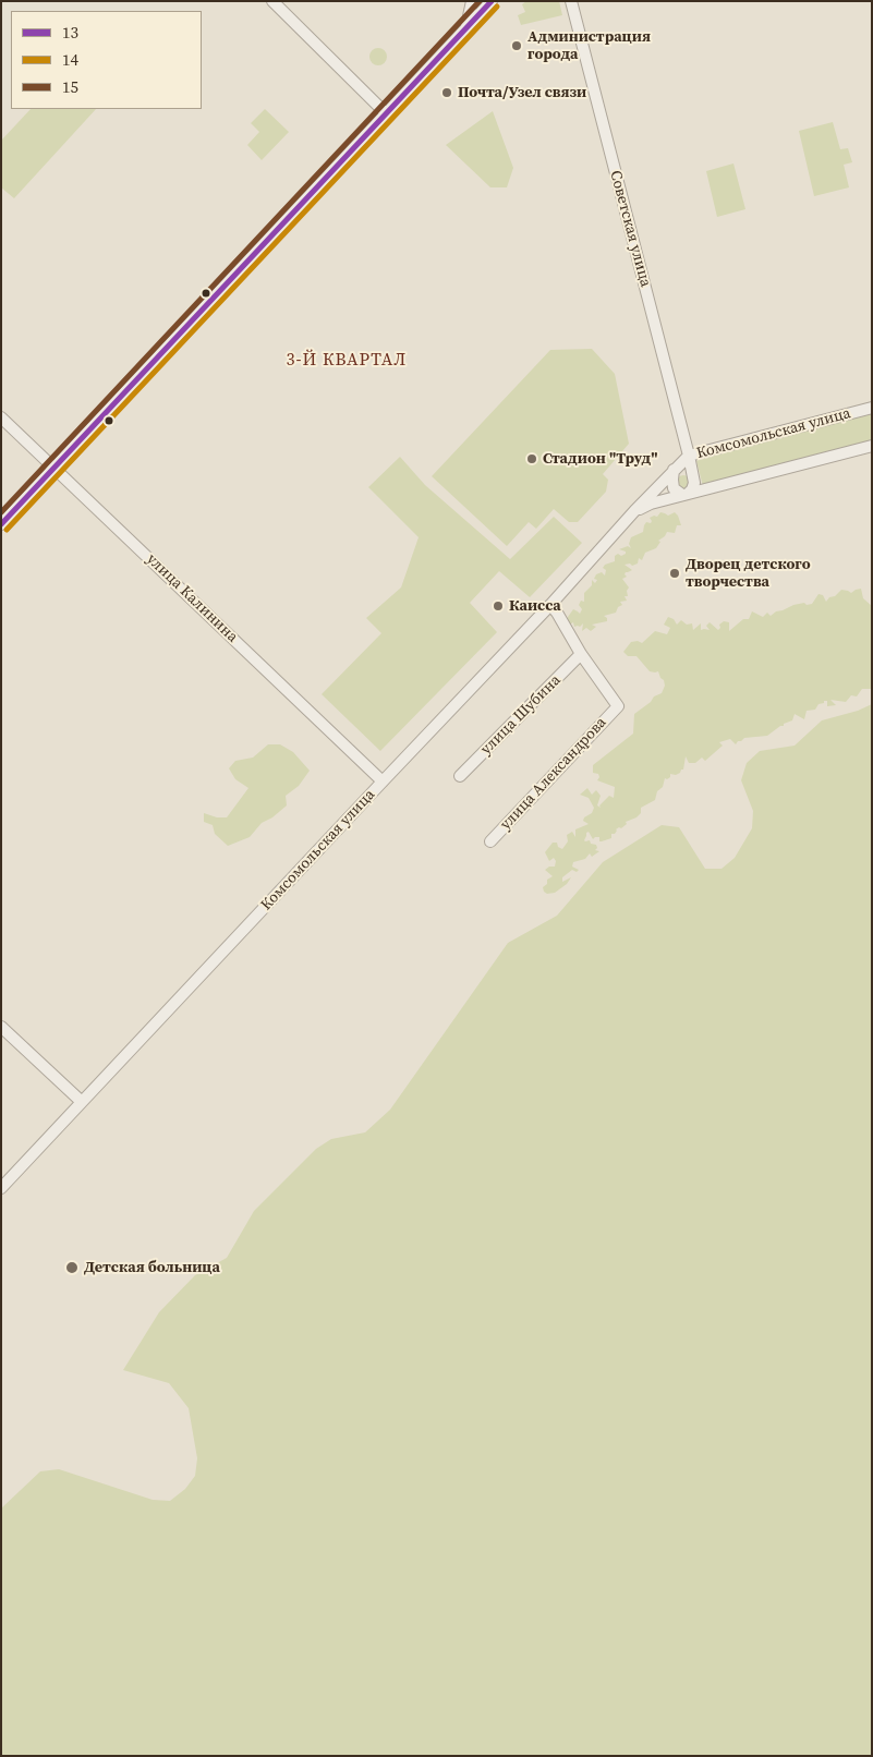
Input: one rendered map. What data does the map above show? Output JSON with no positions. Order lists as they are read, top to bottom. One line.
{"streets":{"street":["Советская улица","Комсомольская улица","улица Калинина","улица Шубина","улица Александрова"]},"crossings":[["Советская улица","Комсомольская улица"],["Комсомольская улица","улица Калинина"],["улица Шубина","улица Александрова"]],"districts":["3-Й КВАРТАЛ"],"places":["Администрация города","Почта/Узел связи","Стадион \"Труд\"","Дворец детского творчества","Каисса","Детская больница"],"lines":["transit line 13","transit line 15","transit line 14"],"legend":["13","14","15"]}
